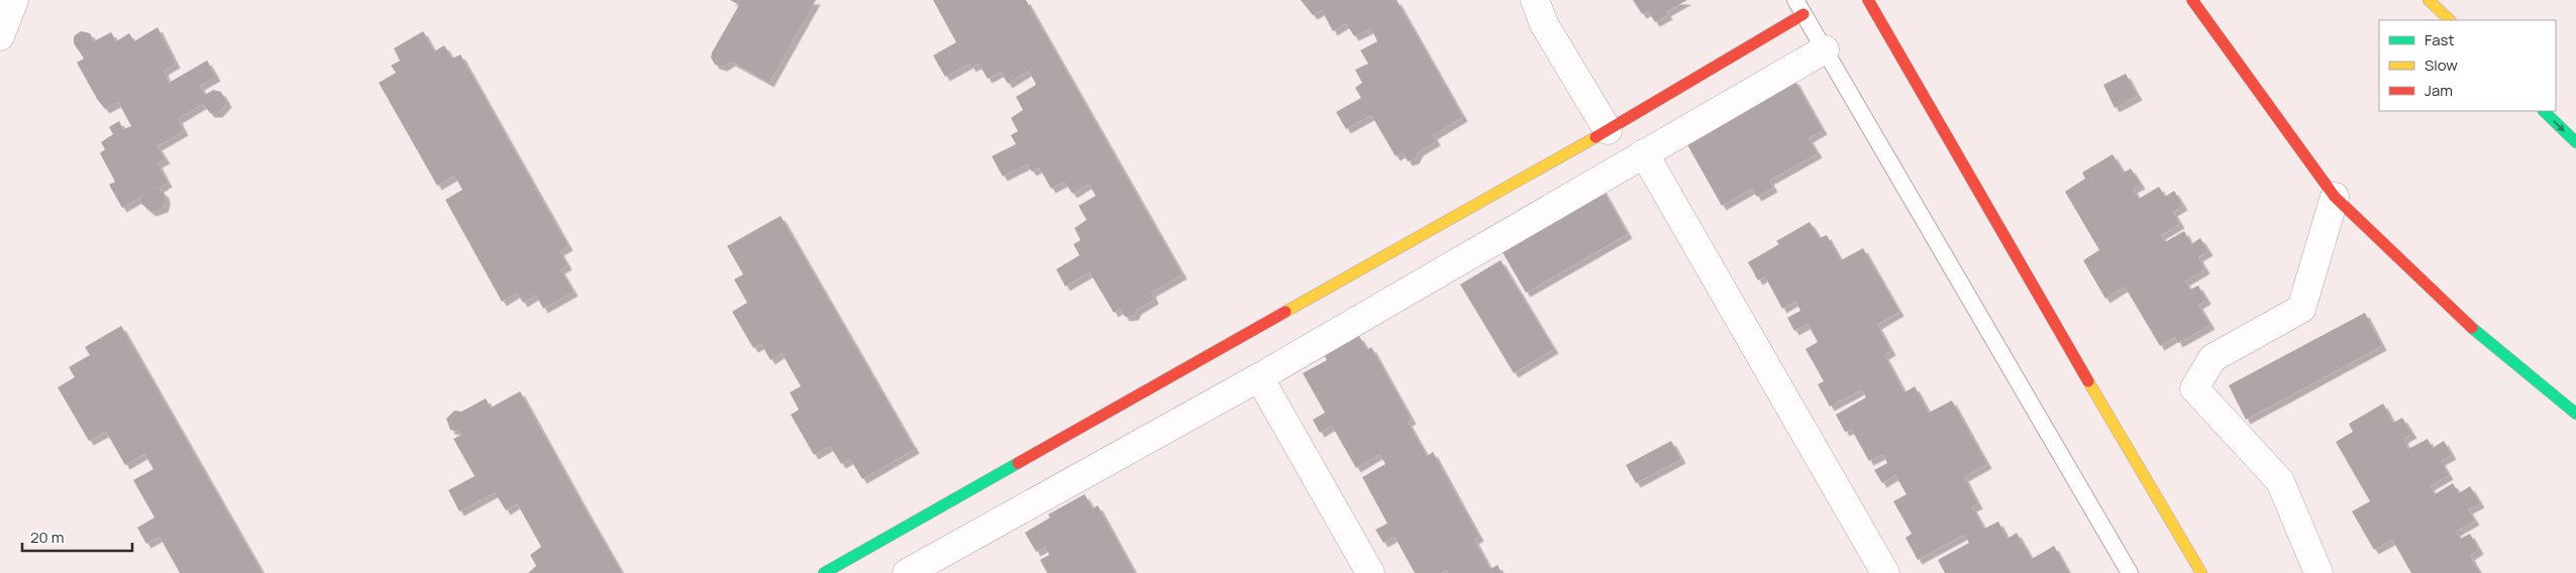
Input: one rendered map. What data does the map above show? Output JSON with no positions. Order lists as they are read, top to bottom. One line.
{"legend":["Fast","Slow","Jam"],"scale_bar":"20 m"}
